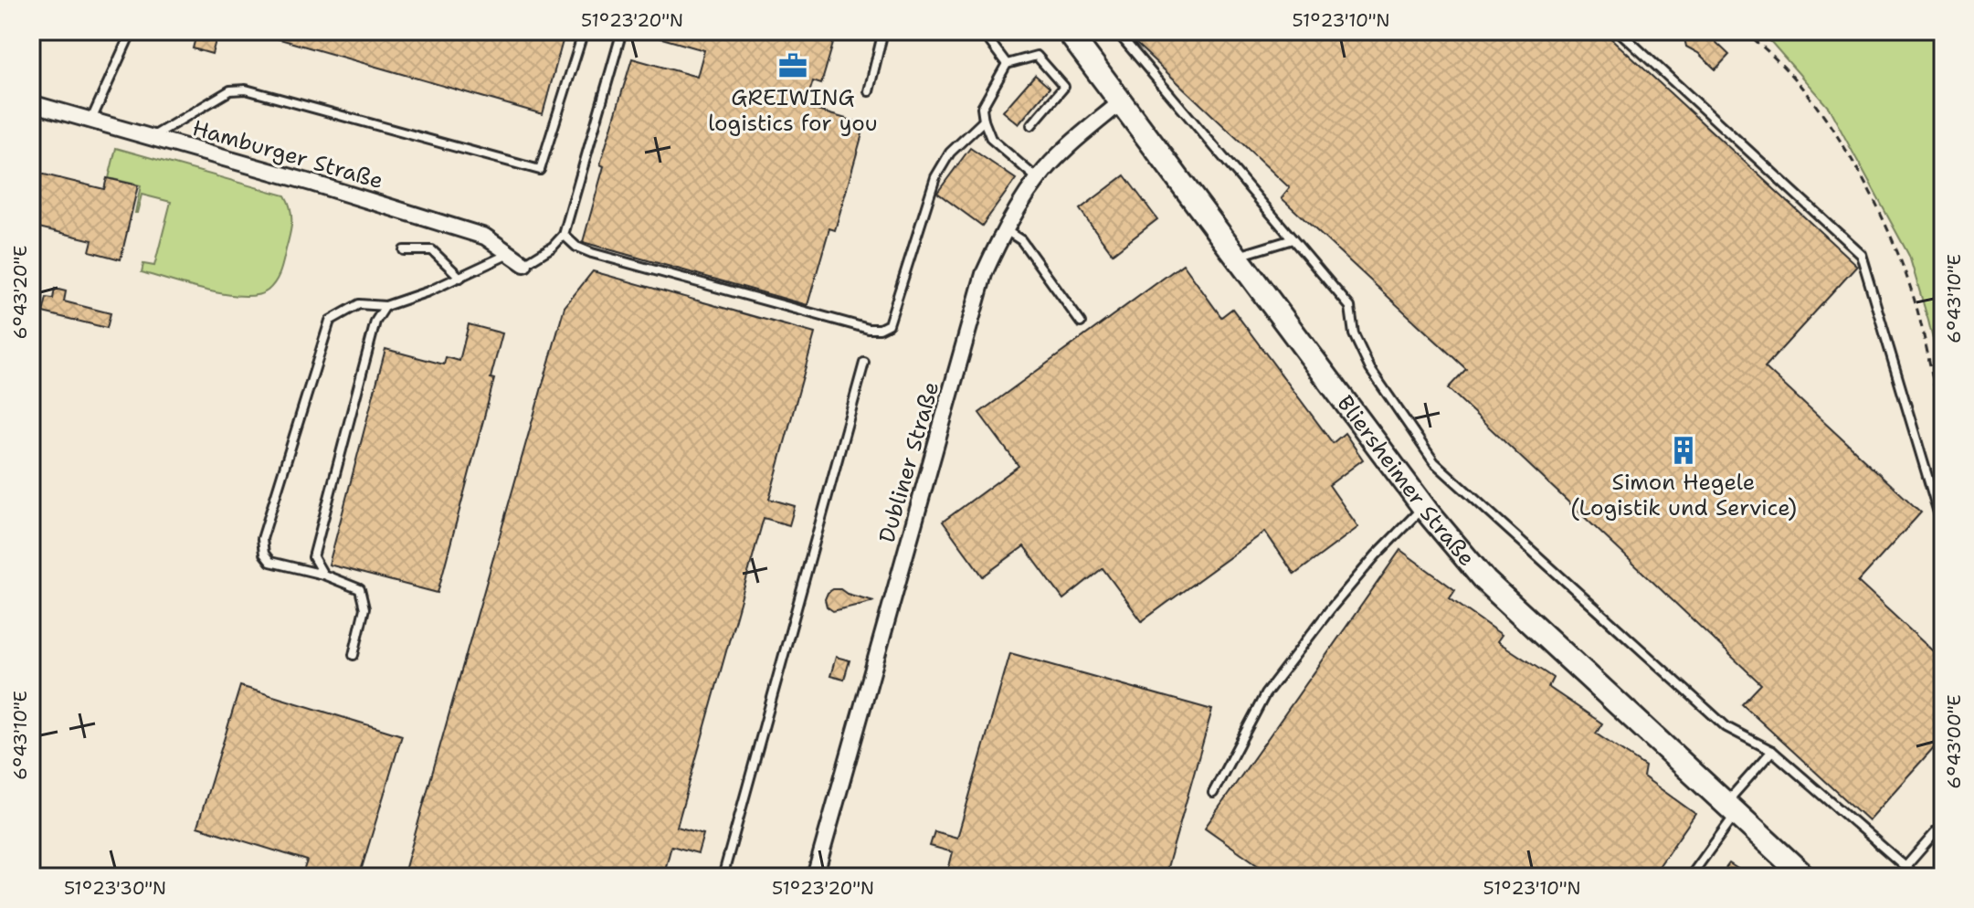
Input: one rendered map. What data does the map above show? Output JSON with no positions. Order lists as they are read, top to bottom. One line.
{"streets":{"street":["Hamburger Straße","Dubliner Straße","Bliersheimer Straße"]},"crossings":[["Dubliner Straße","Bliersheimer Straße"]],"places":{"office":["GREIWING logistics for you"],"building":["Simon Hegele (Logistik und Service)"]},"coordinates":["51°23'20\"N","51°23'10\"N","6°43'20\"E","6°43'10\"E","6°43'00\"E","51°23'30\"N"]}
